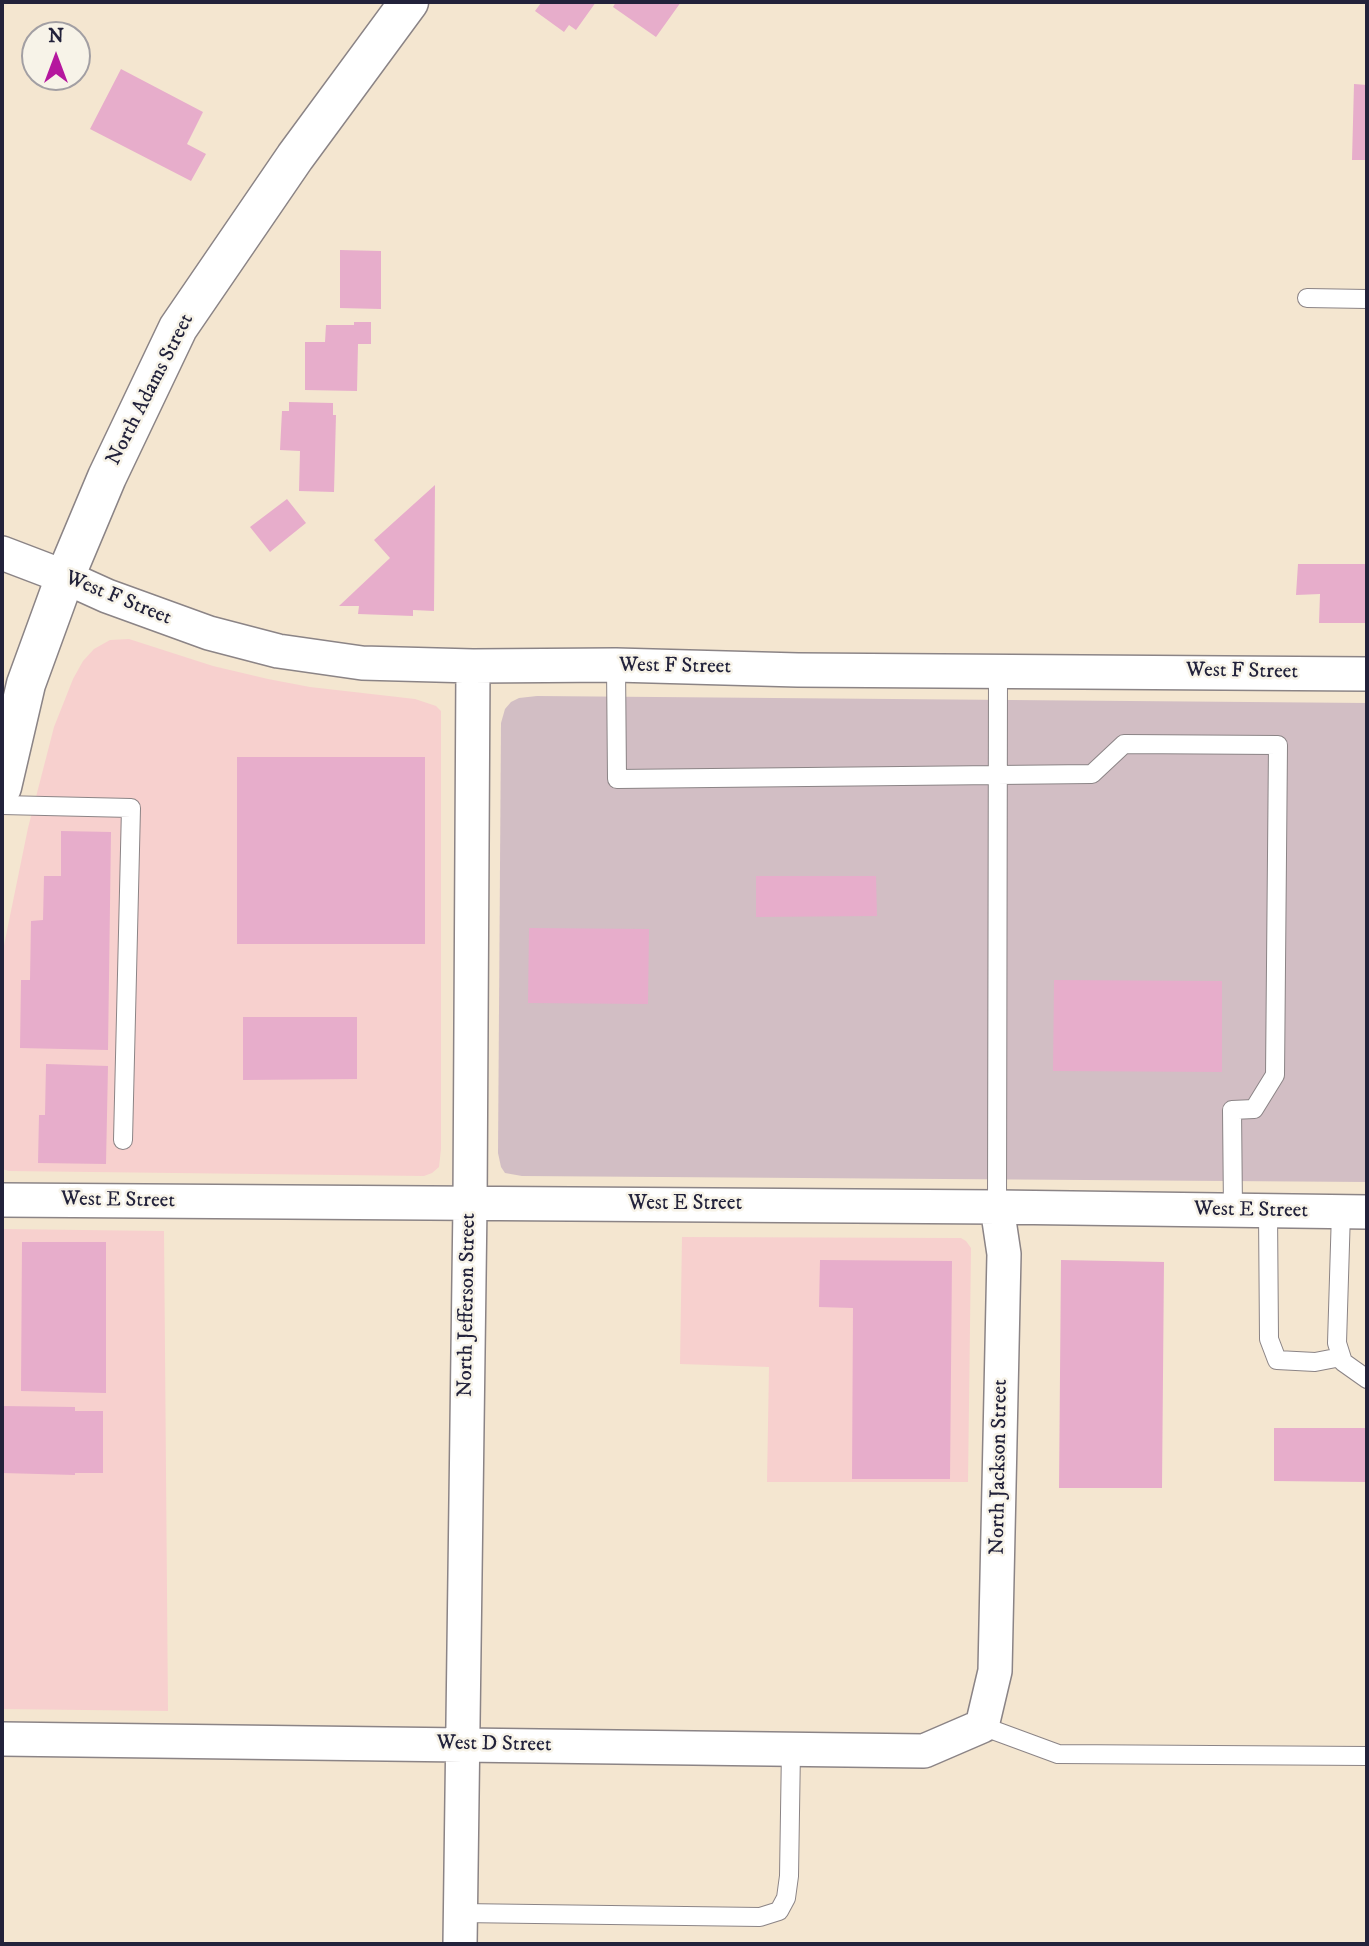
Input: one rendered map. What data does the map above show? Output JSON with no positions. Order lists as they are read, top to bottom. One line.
{"streets":{"street":["North Adams Street","West F Street","West E Street","North Jefferson Street","North Jackson Street","West D Street"]},"crossings":[["North Adams Street","West F Street"],["West F Street","North Jefferson Street"],["West E Street","North Jefferson Street"],["West E Street","North Jackson Street"],["North Jefferson Street","West D Street"],["North Jackson Street","West D Street"]],"north":"top"}
